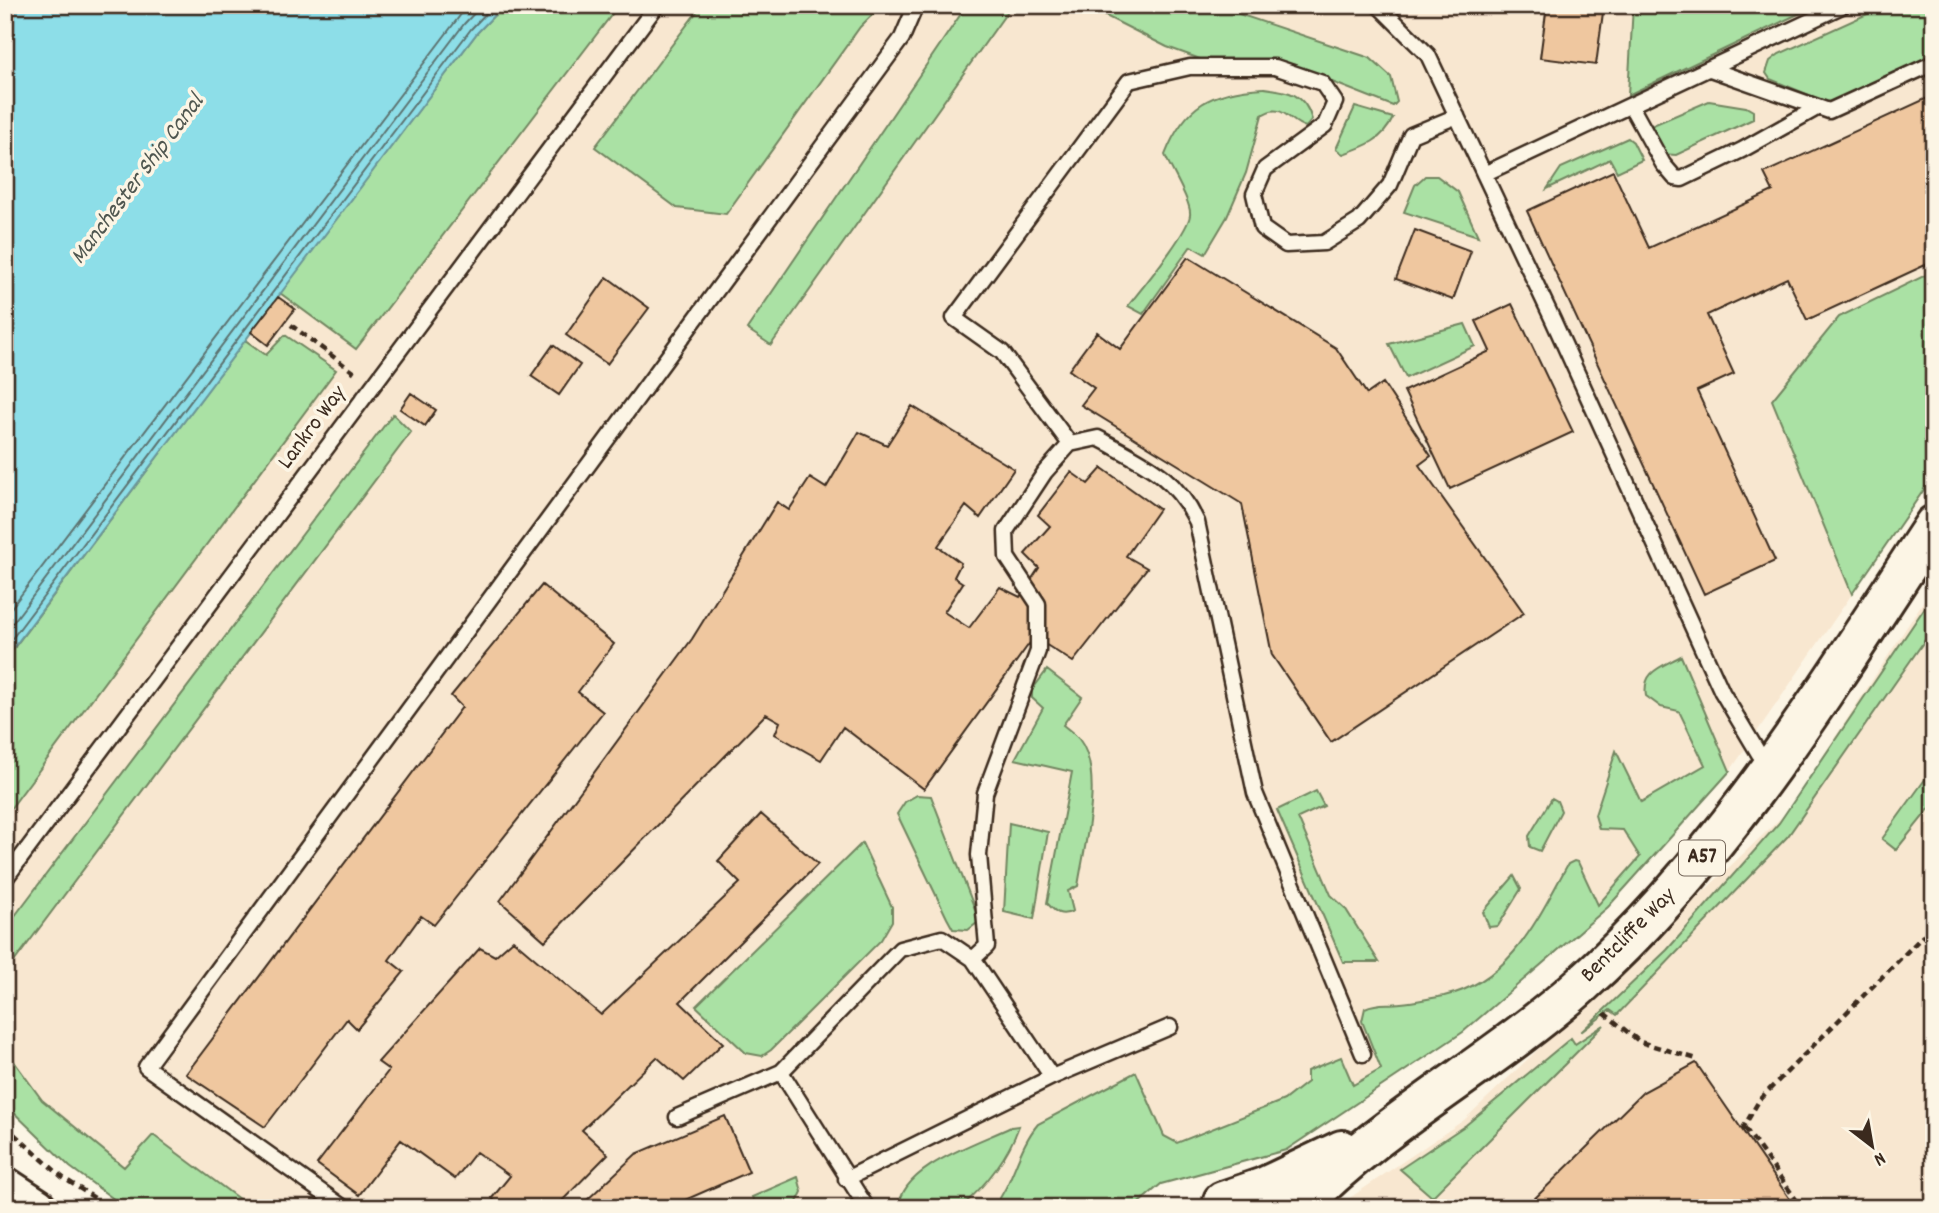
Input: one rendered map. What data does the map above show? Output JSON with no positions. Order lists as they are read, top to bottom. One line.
{"streets":{"main road":["A57","Bentcliffe Way"],"lane":["Lankro Way"]},"water":["Manchester Ship Canal"],"north":"bottom right"}
